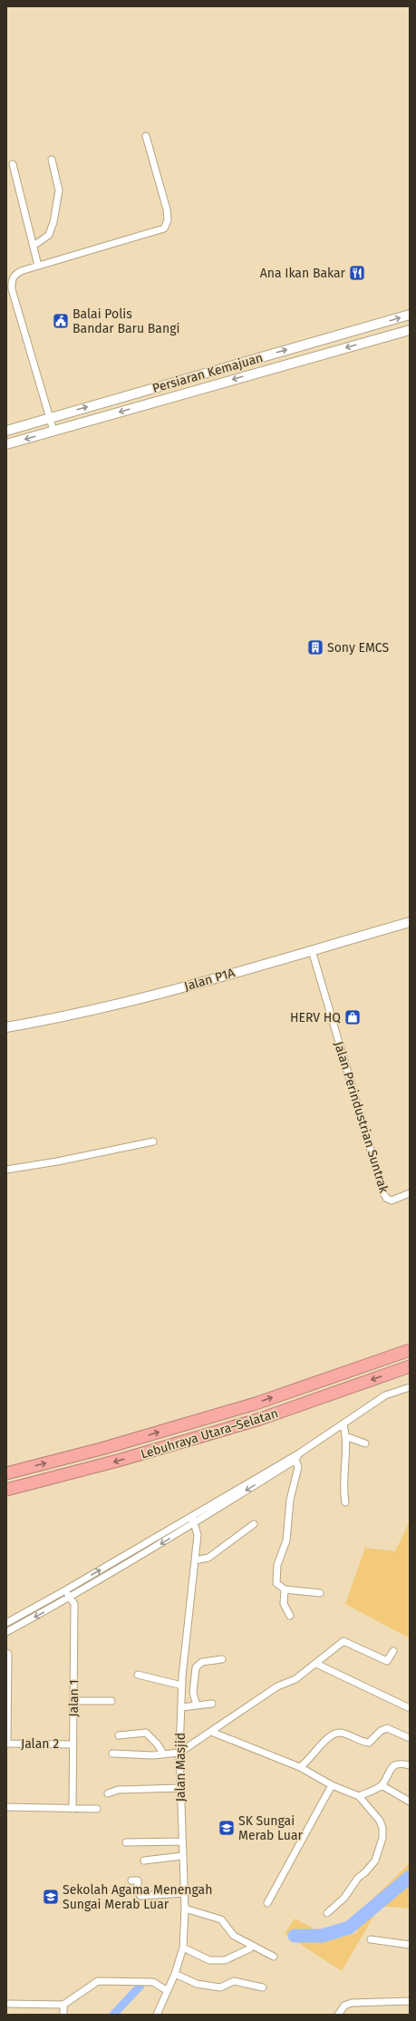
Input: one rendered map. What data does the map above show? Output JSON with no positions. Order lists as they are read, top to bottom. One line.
{"streets":{"highway":["Lebuhraya Utara–Selatan"],"main road":["Persiaran Kemajuan","Jalan P1A"],"street":["Jalan Perindustrian Suntrak","Jalan 1","Jalan 2","Jalan Masjid"]},"crossings":[["Jalan P1A","Jalan Perindustrian Suntrak"],["Jalan 1","Jalan 2"]],"places":{"restaurant":["Ana Ikan Bakar"],"public building":["Balai Polis Bandar Baru Bangi"],"building":["Sony EMCS"],"shop":["HERV HQ"],"school or university":["SK Sungai Merab Luar","Sekolah Agama Menengah Sungai Merab Luar"]}}
